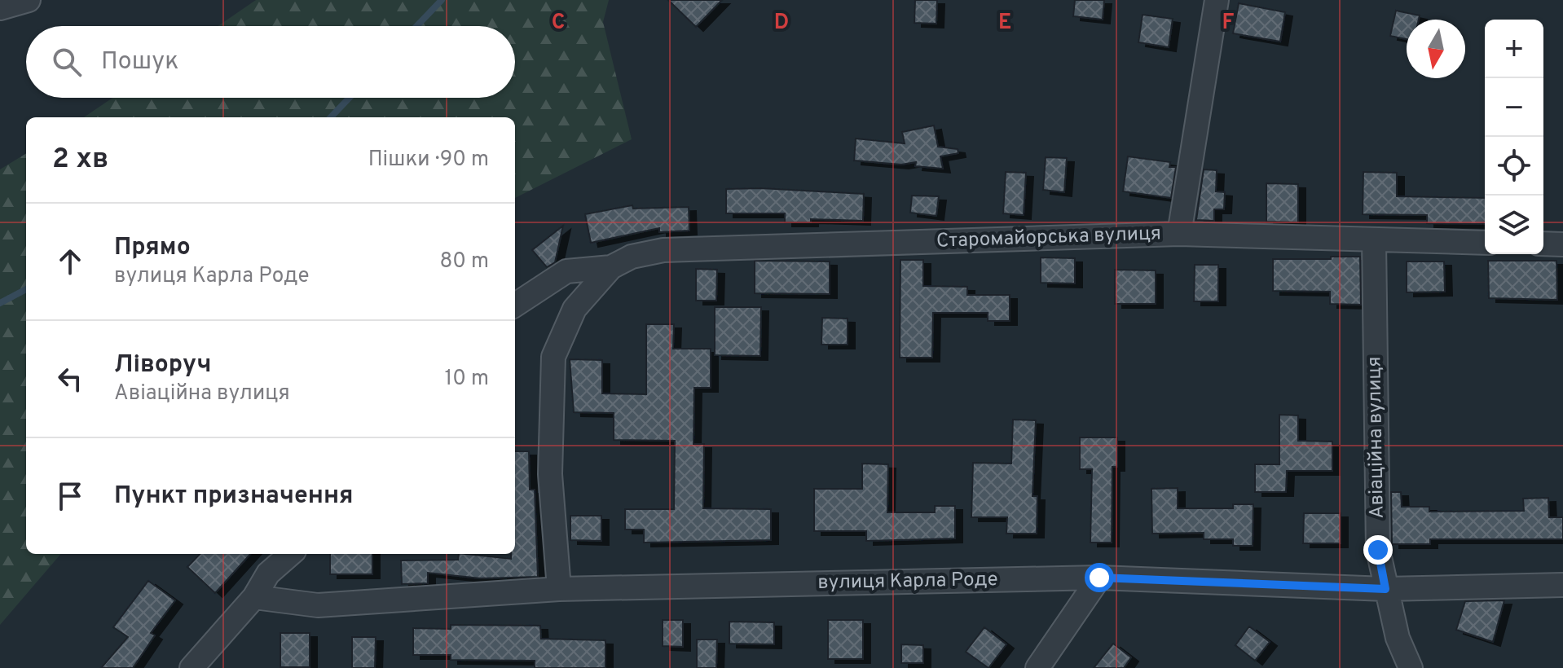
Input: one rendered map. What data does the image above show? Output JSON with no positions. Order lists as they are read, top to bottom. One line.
{"streets":{"street":["Старомайорська вулиця","Авіаційна вулиця","вулиця Карла Роде"]},"crossings":[["Старомайорська вулиця","Авіаційна вулиця"],["Старомайорська вулиця","вулиця Карла Роде"],["Авіаційна вулиця","вулиця Карла Роде"]],"north":"bottom","page":{"map_buttons":["+","−"],"search":"Пошук","heading":["2 хв","Пішки · 90 m"],"list":[["Прямо","вулиця Карла Роде","80 m"],["Ліворуч","Авіаційна вулиця","10 m"],"Пункт призначення"]},"grid":{"columns":["C","D","E","F"]}}
